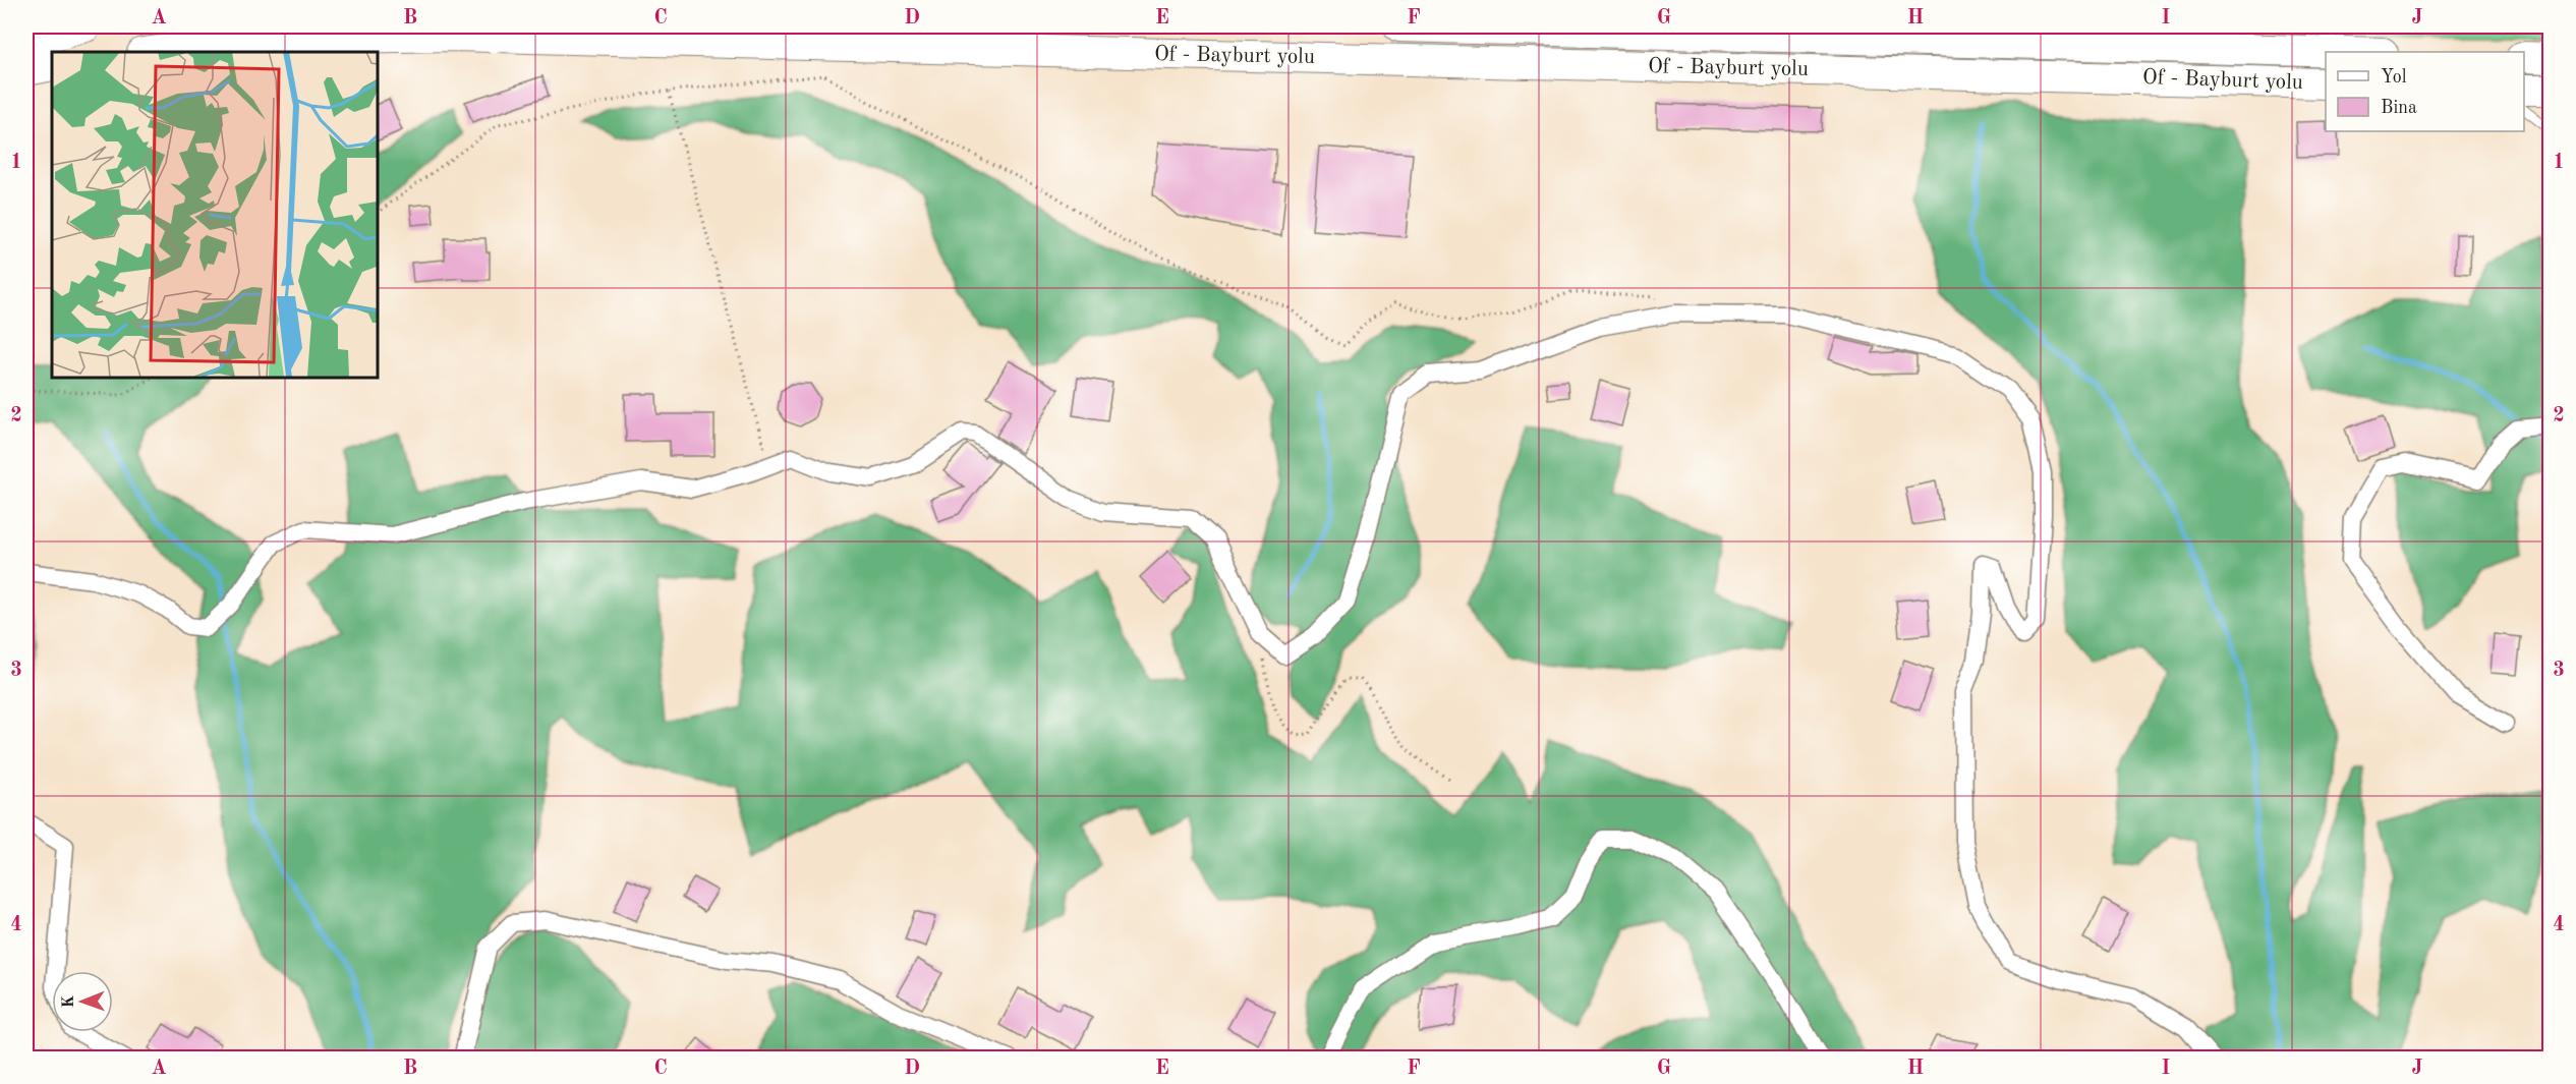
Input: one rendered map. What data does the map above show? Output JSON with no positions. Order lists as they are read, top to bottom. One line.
{"streets":{"highway":["Of - Bayburt yolu"]},"legend":["Yol","Bina"],"north":"left","grid":{"columns":["A","B","C","D","E","F","G","H","I","J"],"rows":["1","2","3","4"]}}
